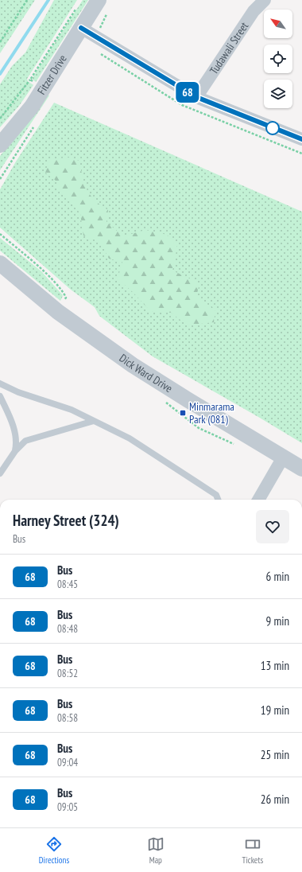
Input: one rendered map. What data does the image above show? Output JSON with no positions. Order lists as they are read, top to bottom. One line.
{"streets":{"street":["Tudawali Street","Fitzer Drive","Dick Ward Drive"]},"places":{"transit":["Minmarama Park (081)"]},"lines":["bus line 68"],"north":"top left","page":{"on_map":"68","heading":["Harney Street (324)","Bus"],"list":[{"mark":"68","name":"Bus","note":"08:45","value":"6 min"},{"mark":"68","name":"Bus","note":"08:48","value":"9 min"},{"mark":"68","name":"Bus","note":"08:52","value":"13 min"},{"mark":"68","name":"Bus","note":"08:58","value":"19 min"},{"mark":"68","name":"Bus","note":"09:04","value":"25 min"},{"mark":"68","name":"Bus","note":"09:05","value":"26 min"}],"tabs":["Directions","Map","Tickets"]}}
